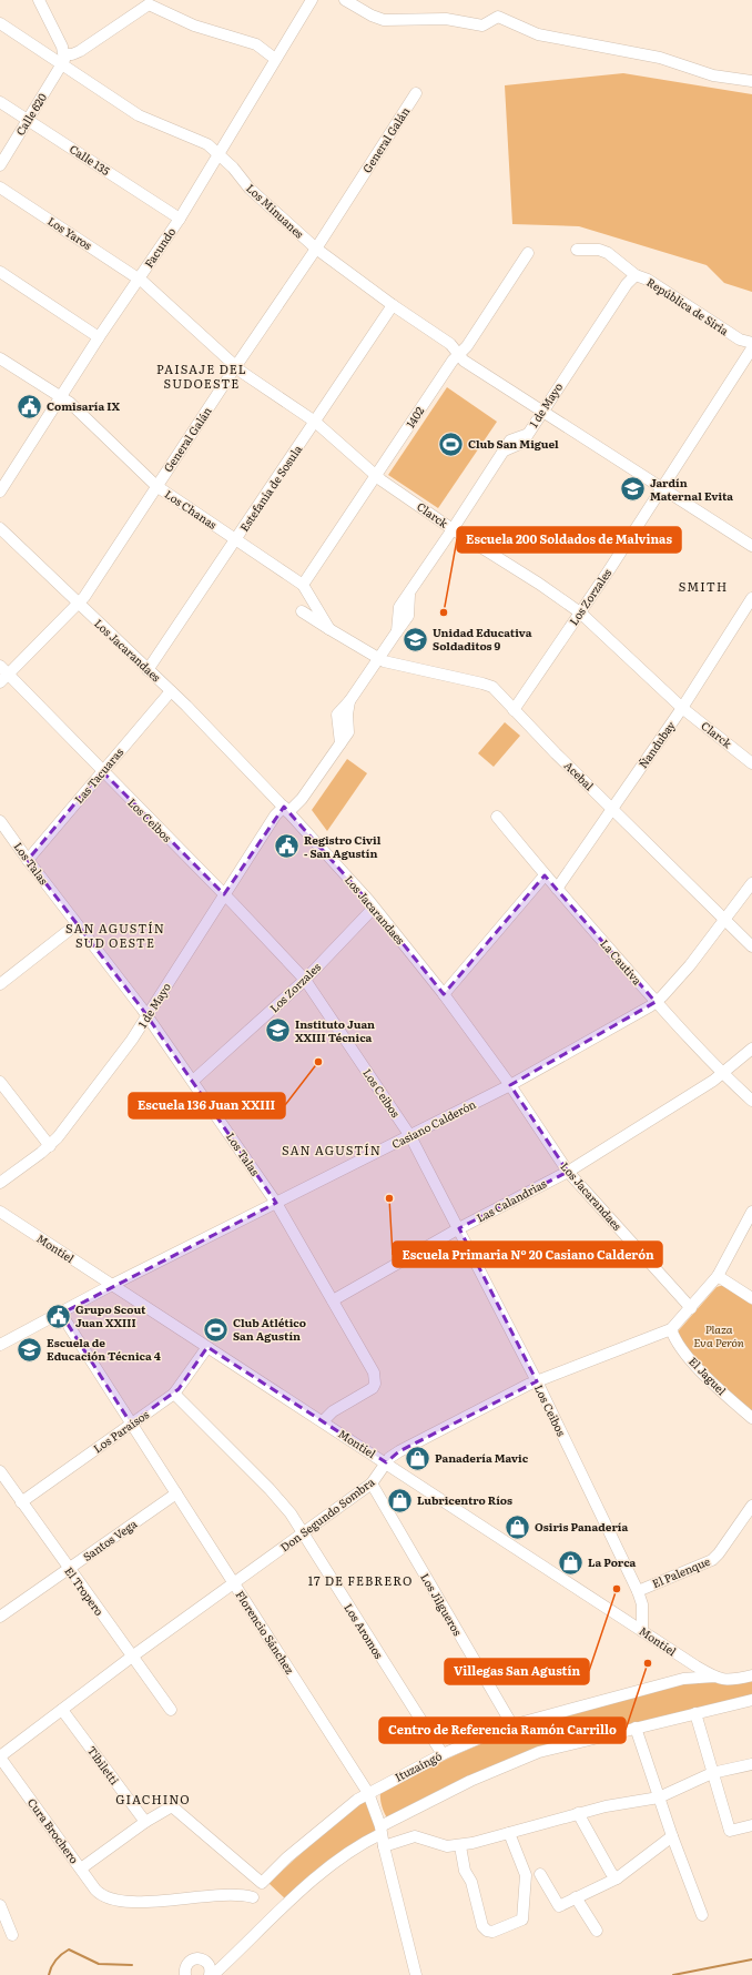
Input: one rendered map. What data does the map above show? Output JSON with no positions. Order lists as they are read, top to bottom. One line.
{"streets":{"street":["Calle 620","General Galán","Calle 135","Los Minuanes","Los Yaros","Facundo","República de Siria","1 de Mayo","1402","Estefanía de Sosula","Los Chanas","Clarck","Los Zorzales","Los Jacarandaes","Ñandubay","Las Tacuaras","Acebal","Los Ceibos","Los Talas","La Cautiva","Casiano Calderón","Las Calandrias","Montiel","El Jaguel","Los Paraísos","Don Segundo Sombra","Santos Vega","El Palenque","El Tropero","Los Jilgueros","Los Aromos","Florencio Sánchez","Tibiletti","Ituzaingó","Cura Brochero"]},"crossings":[["Calle 620","Calle 135"],["Calle 620","Los Minuanes"],["General Galán","Los Minuanes"],["General Galán","Los Chanas"],["General Galán","Clarck"],["General Galán","Los Jacarandaes"],["General Galán","Los Ceibos"],["Calle 135","Facundo"],["Los Minuanes","Facundo"],["Los Minuanes","1 de Mayo"],["Los Minuanes","1402"],["Los Minuanes","Estefanía de Sosula"],["Los Minuanes","Los Zorzales"],["Los Yaros","Facundo"],["Los Yaros","Clarck"],["Facundo","Los Chanas"],["Facundo","Clarck"],["República de Siria","1 de Mayo"],["1 de Mayo","Los Chanas"],["1 de Mayo","Clarck"],["1 de Mayo","Los Jacarandaes"],["1 de Mayo","Acebal"],["1 de Mayo","Los Ceibos"],["1 de Mayo","Los Talas"],["1402","Los Chanas"],["1402","Clarck"],["Estefanía de Sosula","Los Chanas"],["Estefanía de Sosula","Clarck"],["Estefanía de Sosula","Los Jacarandaes"],["Los Chanas","Acebal"],["Clarck","Los Zorzales"],["Clarck","Ñandubay"],["Los Zorzales","Los Jacarandaes"],["Los Zorzales","Acebal"],["Los Zorzales","Los Ceibos"],["Los Zorzales","Los Talas"],["Los Jacarandaes","Las Tacuaras"],["Los Jacarandaes","Casiano Calderón"],["Los Jacarandaes","Las Calandrias"],["Los Jacarandaes","Don Segundo Sombra"],["Ñandubay","Acebal"],["Ñandubay","La Cautiva"],["Las Tacuaras","Los Ceibos"],["Las Tacuaras","Los Talas"],["Acebal","Casiano Calderón"],["Los Ceibos","Casiano Calderón"],["Los Ceibos","Las Calandrias"],["Los Ceibos","Montiel"],["Los Ceibos","Don Segundo Sombra"],["Los Ceibos","El Palenque"],["Los Talas","Casiano Calderón"],["Los Talas","Las Calandrias"],["Los Talas","Montiel"],["La Cautiva","Casiano Calderón"],["La Cautiva","Las Calandrias"],["Casiano Calderón","Montiel"],["Casiano Calderón","Florencio Sánchez"],["Montiel","Los Paraísos"],["Montiel","Don Segundo Sombra"],["Montiel","Ituzaingó"],["El Jaguel","Don Segundo Sombra"],["Los Paraísos","El Tropero"],["Los Paraísos","Los Aromos"],["Los Paraísos","Florencio Sánchez"],["Don Segundo Sombra","El Tropero"],["Don Segundo Sombra","Los Jilgueros"],["Don Segundo Sombra","Los Aromos"],["Don Segundo Sombra","Florencio Sánchez"],["Don Segundo Sombra","Tibiletti"],["Don Segundo Sombra","Cura Brochero"],["Santos Vega","El Tropero"],["Santos Vega","Florencio Sánchez"],["Los Jilgueros","Ituzaingó"],["Los Aromos","Ituzaingó"],["Florencio Sánchez","Ituzaingó"],["Tibiletti","Ituzaingó"]],"districts":["PAISAJE DEL SUDOESTE","SMITH","SAN AGUSTÍN SUD OESTE","SAN AGUSTÍN","17 DE FEBRERO","GIACHINO"],"parks":["Plaza Eva Perón"],"places":{"public building":["Comisaría IX","Registro Civil - San Agustín","Grupo Scout Juan XXIII"],"sports":["Club San Miguel","Club Atlético San Agustín"],"school or university":["Jardín Maternal Evita","Unidad Educativa Soldaditos 9","Instituto Juan XXIII Técnica","Escuela de Educación Técnica 4"],"other":["Escuela 200 Soldados de Malvinas","Escuela 136 Juan XXIII","Escuela Primaria Nº 20 Casiano Calderón","Villegas San Agustín","Centro de Referencia Ramón Carrillo"],"shop":["Panadería Mavic","Lubricentro Ríos","Osiris Panadería","La Porca"]}}
